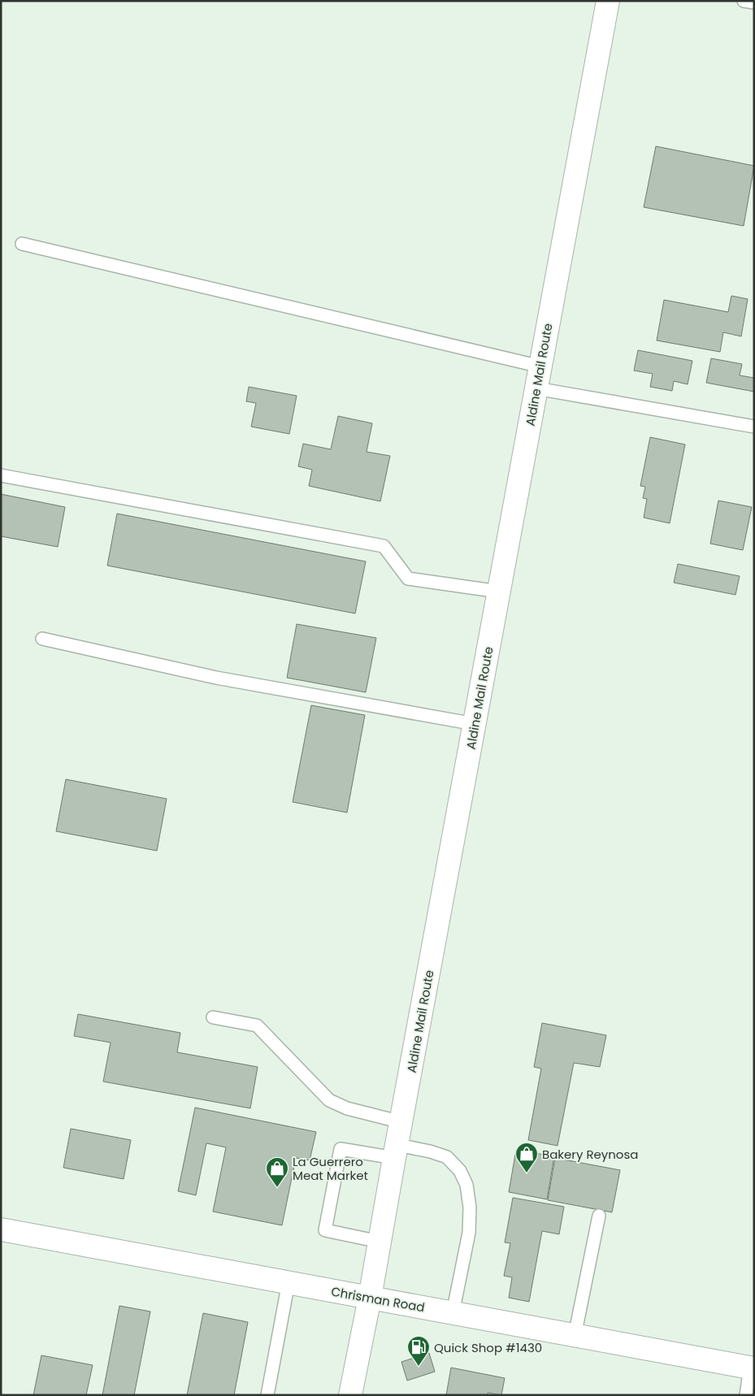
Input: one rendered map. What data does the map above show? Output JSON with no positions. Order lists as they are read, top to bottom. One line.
{"streets":{"main road":["Aldine Mail Route","Chrisman Road"]},"crossings":[["Aldine Mail Route","Chrisman Road"]],"places":{"shop":["Bakery Reynosa","La Guerrero Meat Market"],"fuel station":["Quick Shop #1430"]}}
